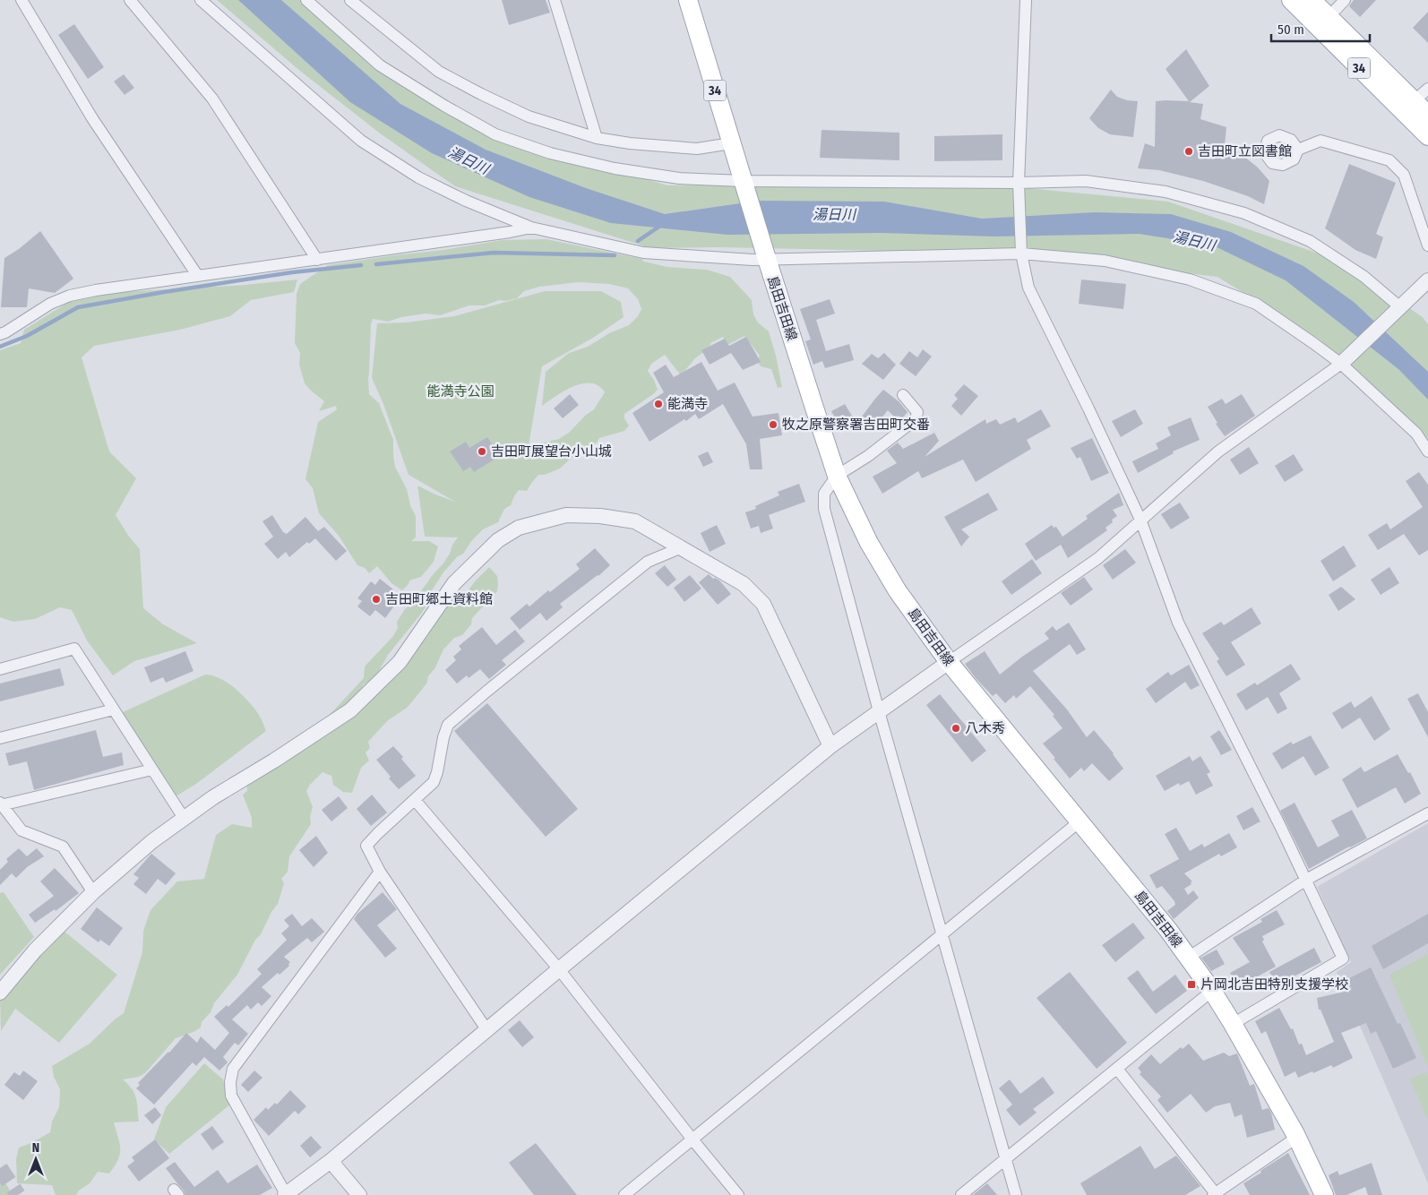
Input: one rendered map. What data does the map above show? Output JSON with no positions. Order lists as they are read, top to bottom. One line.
{"streets":{"main road":["34","島田吉田線"]},"water":["湯日川"],"parks":["能満寺公園"],"places":{"other":["吉田町立図書館","能満寺","牧之原警察署吉田町交番","吉田町展望台小山城","吉田町郷土資料館","八木秀"],"transit":["片岡北吉田特別支援学校"]},"scale_bar":"50 m","north":"top"}
